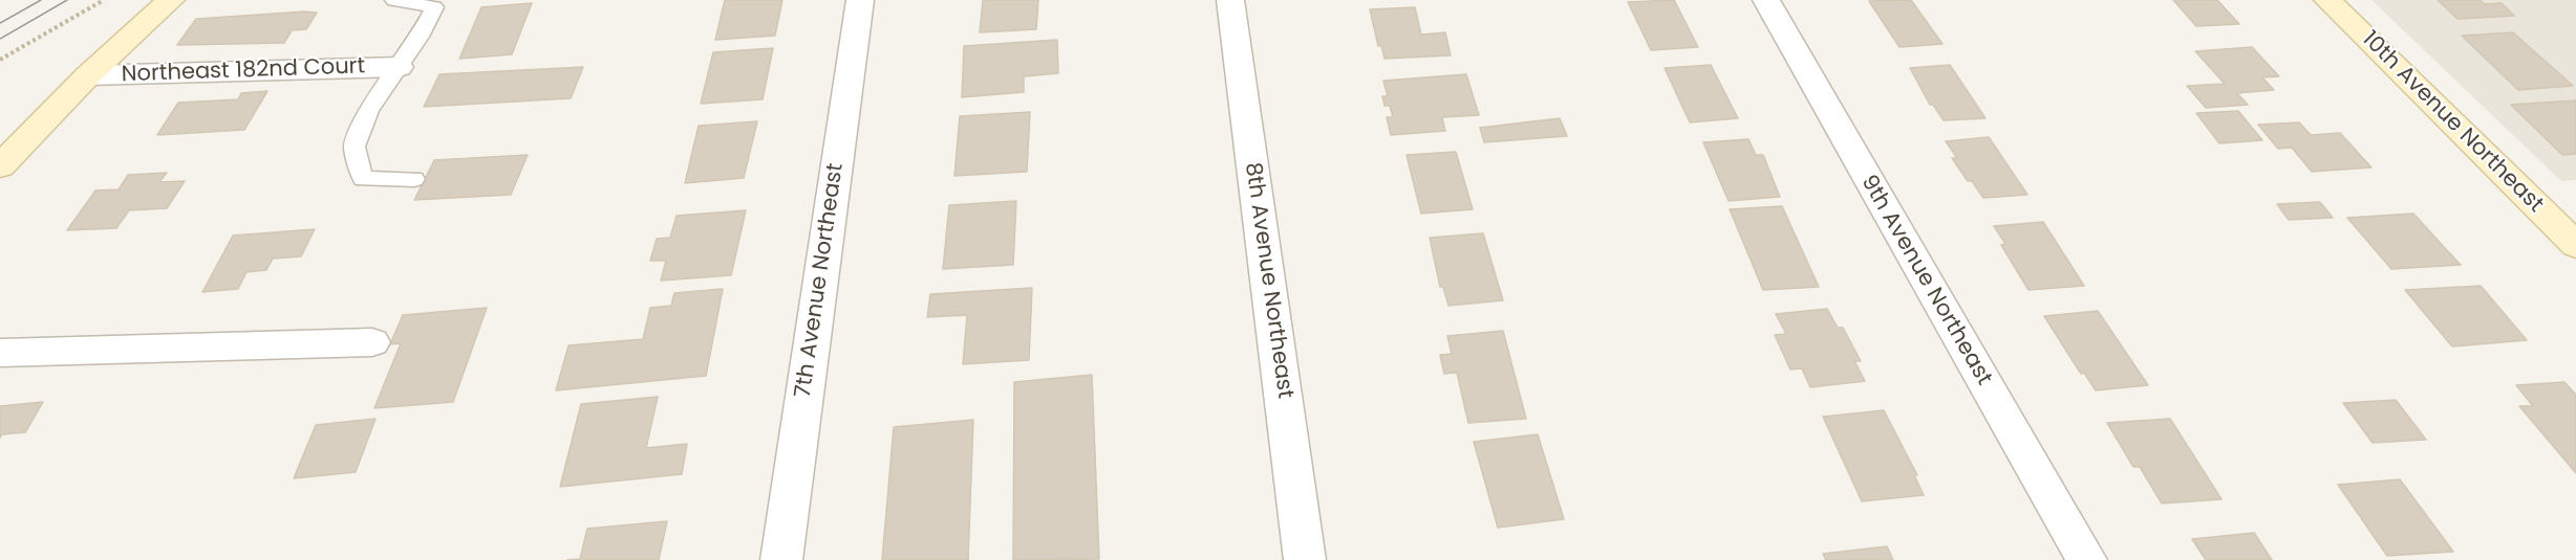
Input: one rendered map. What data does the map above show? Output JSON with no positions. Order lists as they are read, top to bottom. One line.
{"streets":{"street":["Northeast 182nd Court","10th Avenue Northeast","7th Avenue Northeast","8th Avenue Northeast","9th Avenue Northeast"]}}
